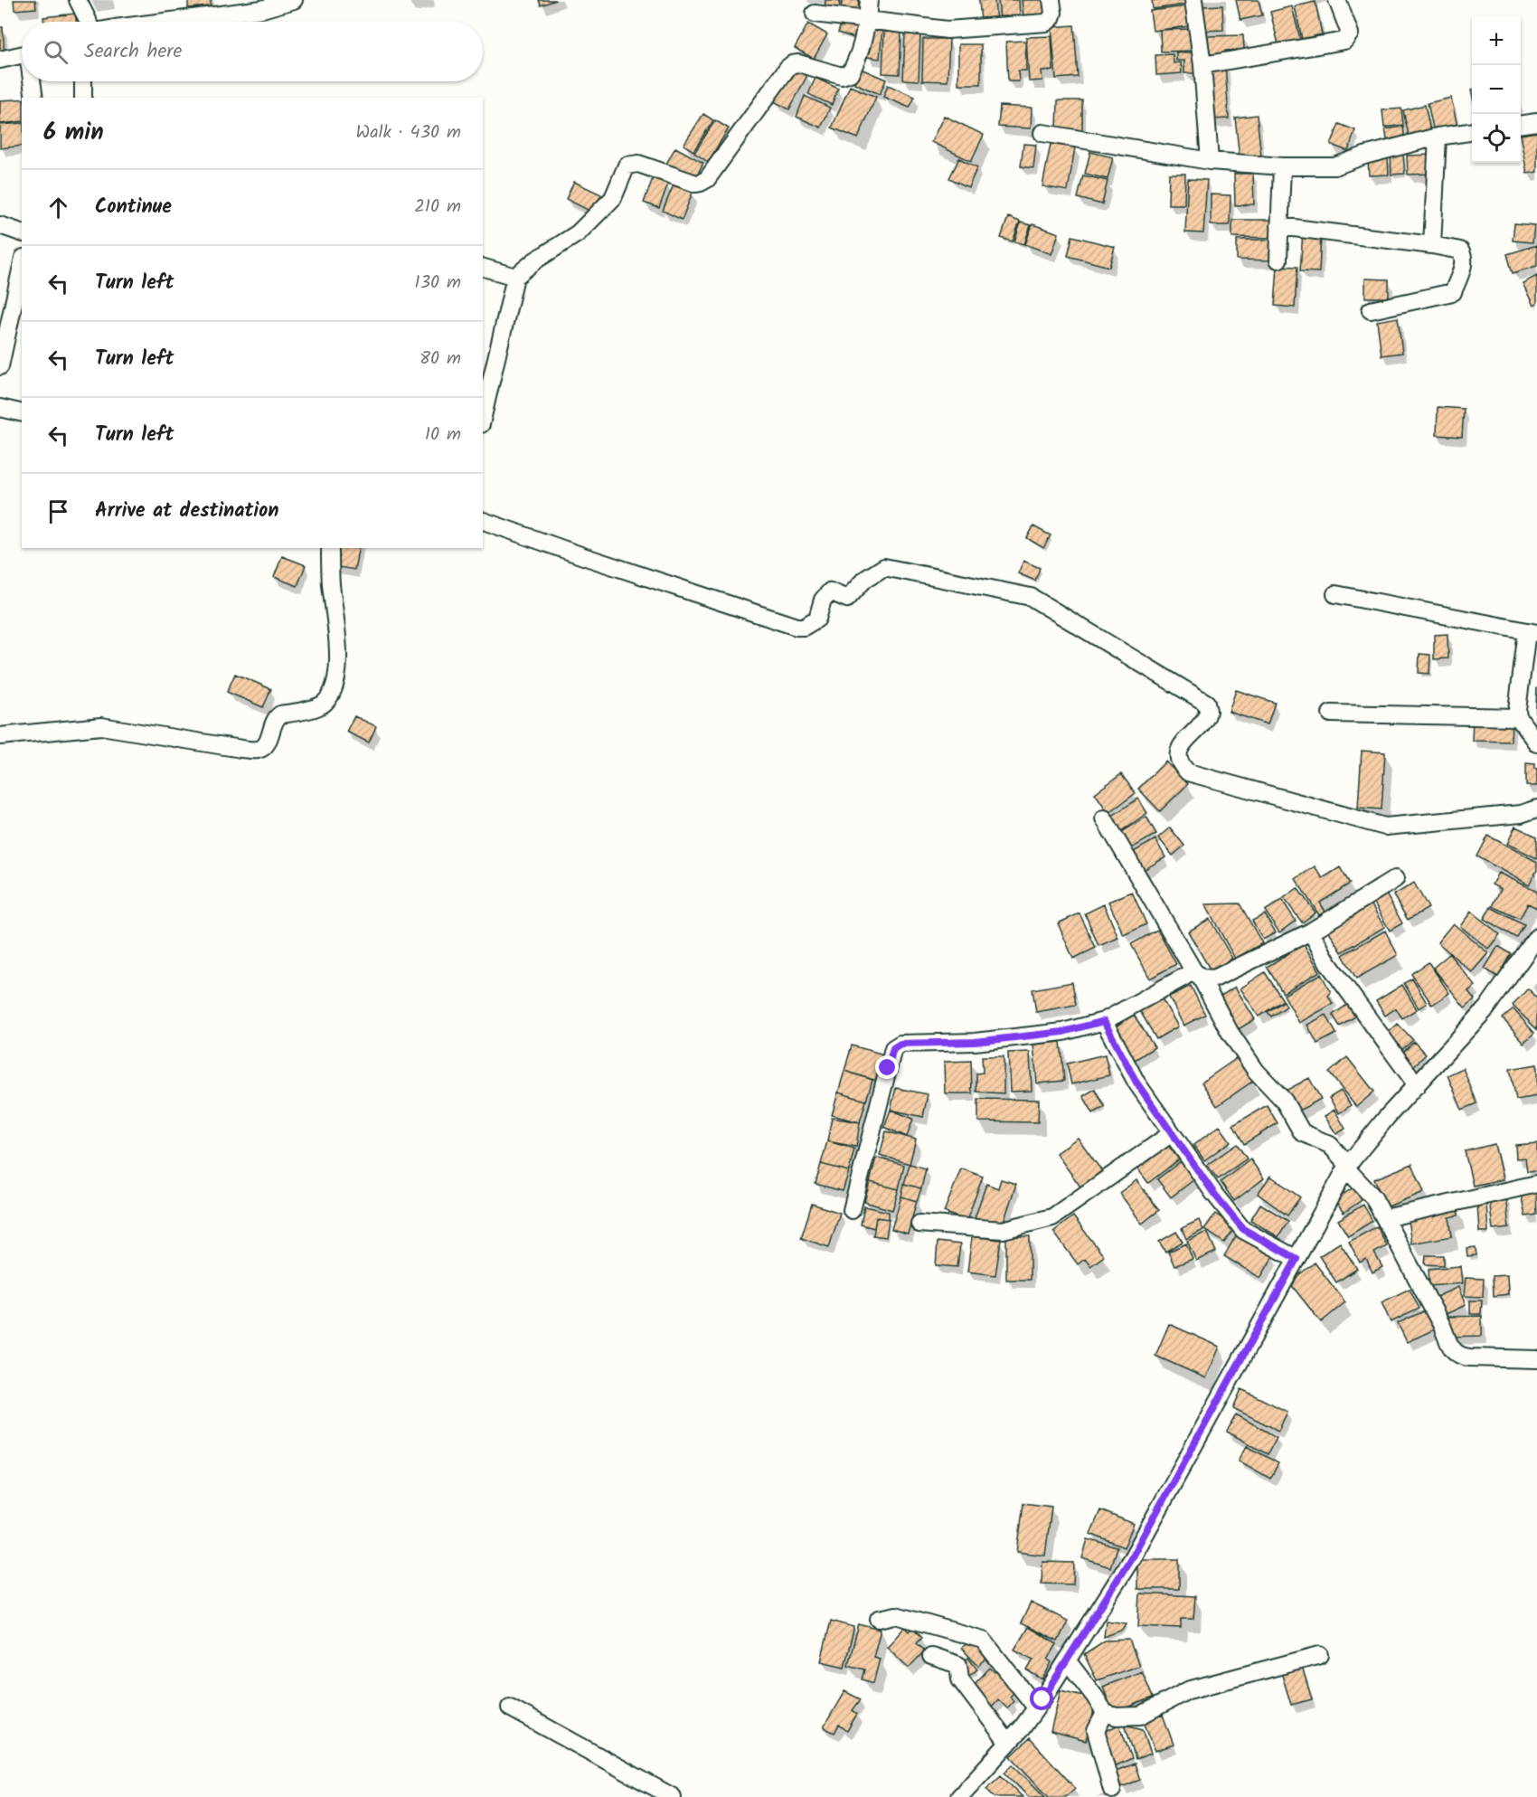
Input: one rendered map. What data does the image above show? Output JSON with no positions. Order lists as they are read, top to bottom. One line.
{"page":{"map_buttons":["+","−"],"search":"Search here","heading":["6 min","Walk · 430 m"],"list":[["Continue","210 m"],["Turn left","130 m"],["Turn left","80 m"],["Turn left","10 m"],"Arrive at destination"]}}
